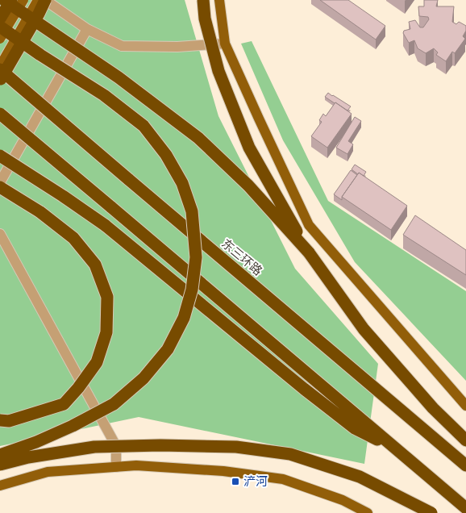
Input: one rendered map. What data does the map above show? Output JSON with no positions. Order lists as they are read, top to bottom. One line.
{"streets":{"highway":["东三环路"]},"places":{"transit":["浐河"]}}
